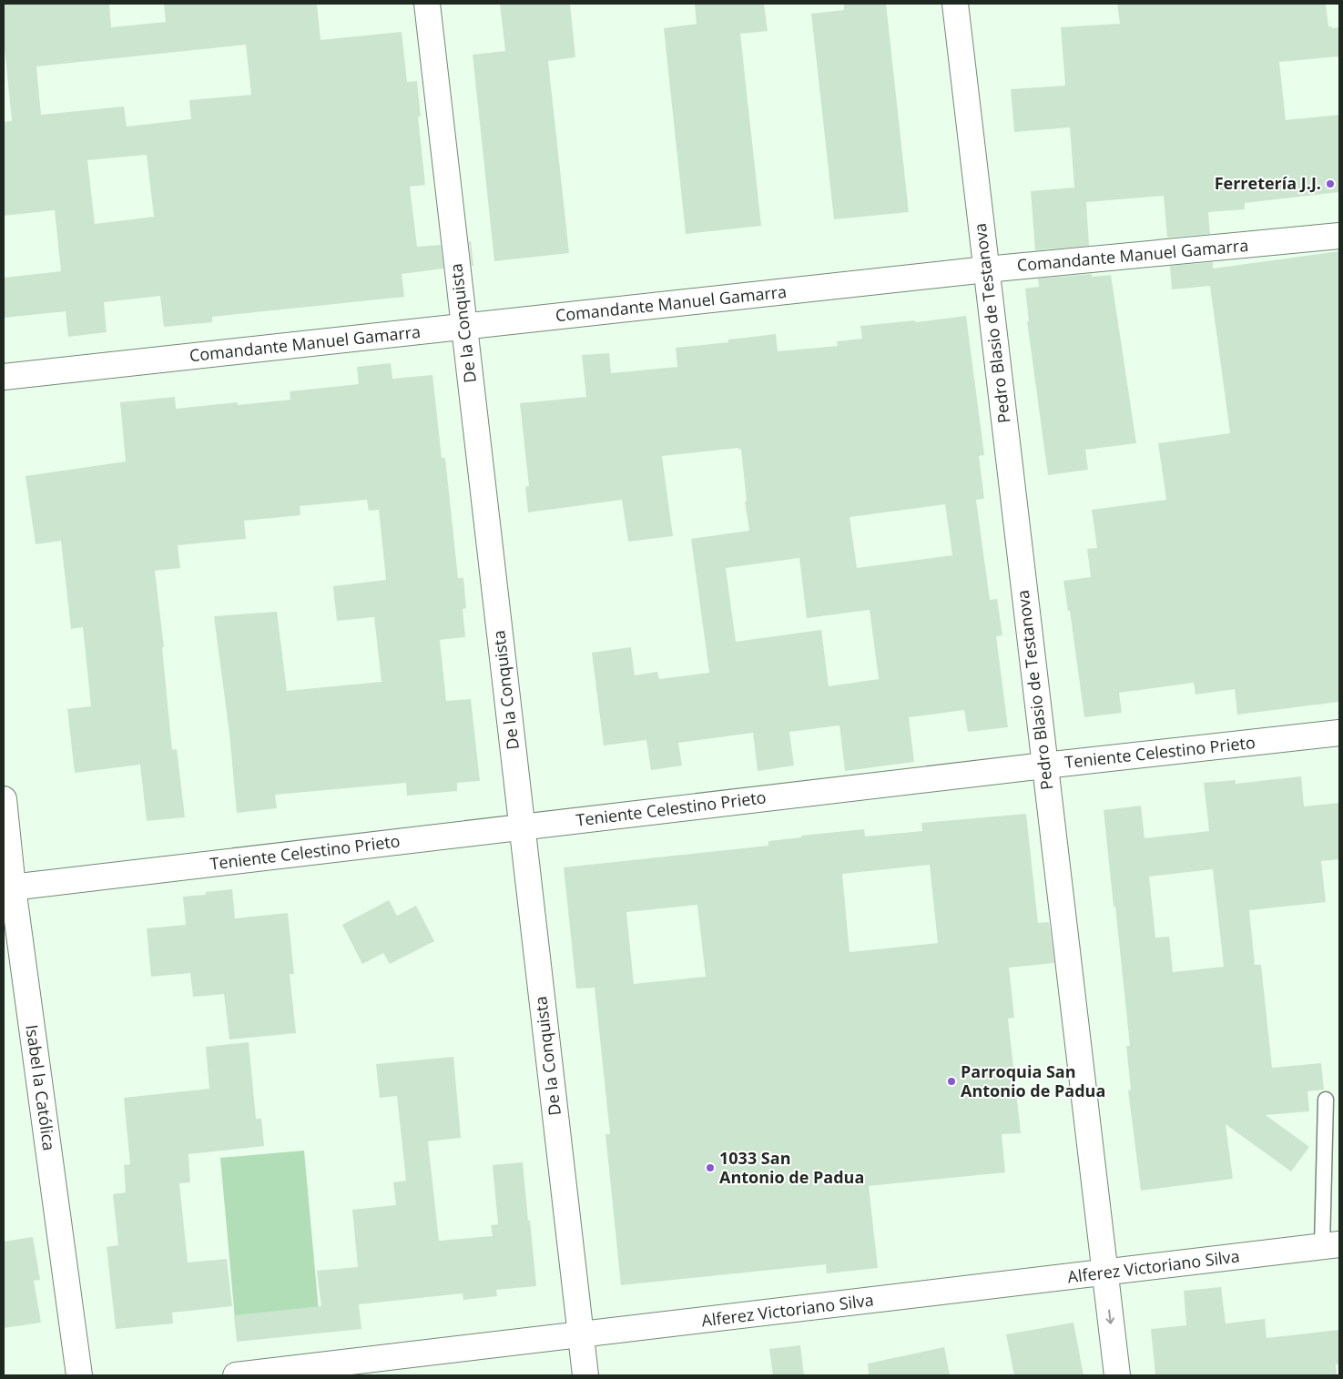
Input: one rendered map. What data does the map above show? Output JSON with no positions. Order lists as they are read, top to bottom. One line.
{"streets":{"street":["Comandante Manuel Gamarra","De la Conquista","Pedro Blasio de Testanova","Teniente Celestino Prieto","Isabel la Católica","Alferez Victoriano Silva"]},"crossings":[["Comandante Manuel Gamarra","De la Conquista"],["Comandante Manuel Gamarra","Pedro Blasio de Testanova"],["De la Conquista","Teniente Celestino Prieto"],["De la Conquista","Alferez Victoriano Silva"],["Pedro Blasio de Testanova","Teniente Celestino Prieto"],["Pedro Blasio de Testanova","Alferez Victoriano Silva"],["Teniente Celestino Prieto","Isabel la Católica"]],"places":["Ferretería J.J.","Parroquia San Antonio de Padua","1033 San Antonio de Padua"]}
